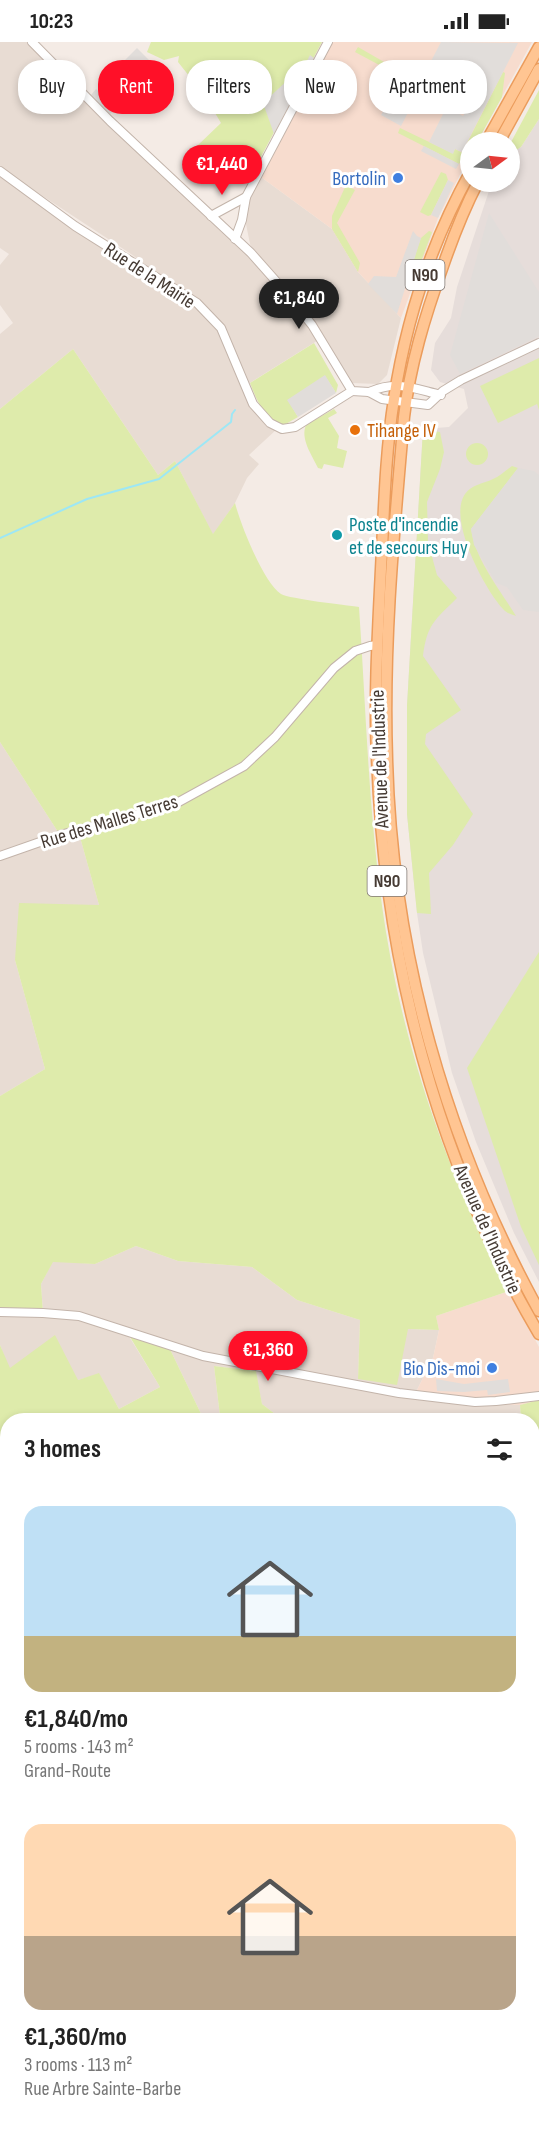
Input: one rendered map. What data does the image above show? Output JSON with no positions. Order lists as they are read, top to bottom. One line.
{"streets":{"main road":["N90","Avenue de l'Industrie"],"street":["Rue de la Mairie","Rue des Malles Terres"]},"crossings":[["Avenue de l'Industrie","Rue des Malles Terres"]],"places":["Bortolin","Tihange IV","Poste d'incendie et de secours Huy","Bio Dis-moi"],"north":"right","page":{"status":"10:23","chip":["Buy","Rent","Filters","New","Apartment"],"price":["€1,440","€1,840","€1,360"],"heading":"3 homes","list":[{"name":"€1,840/mo","note":"5 rooms · 143 m² · Grand-Route"},{"name":"€1,360/mo","note":"3 rooms · 113 m² · Rue Arbre Sainte-Barbe"}]}}
